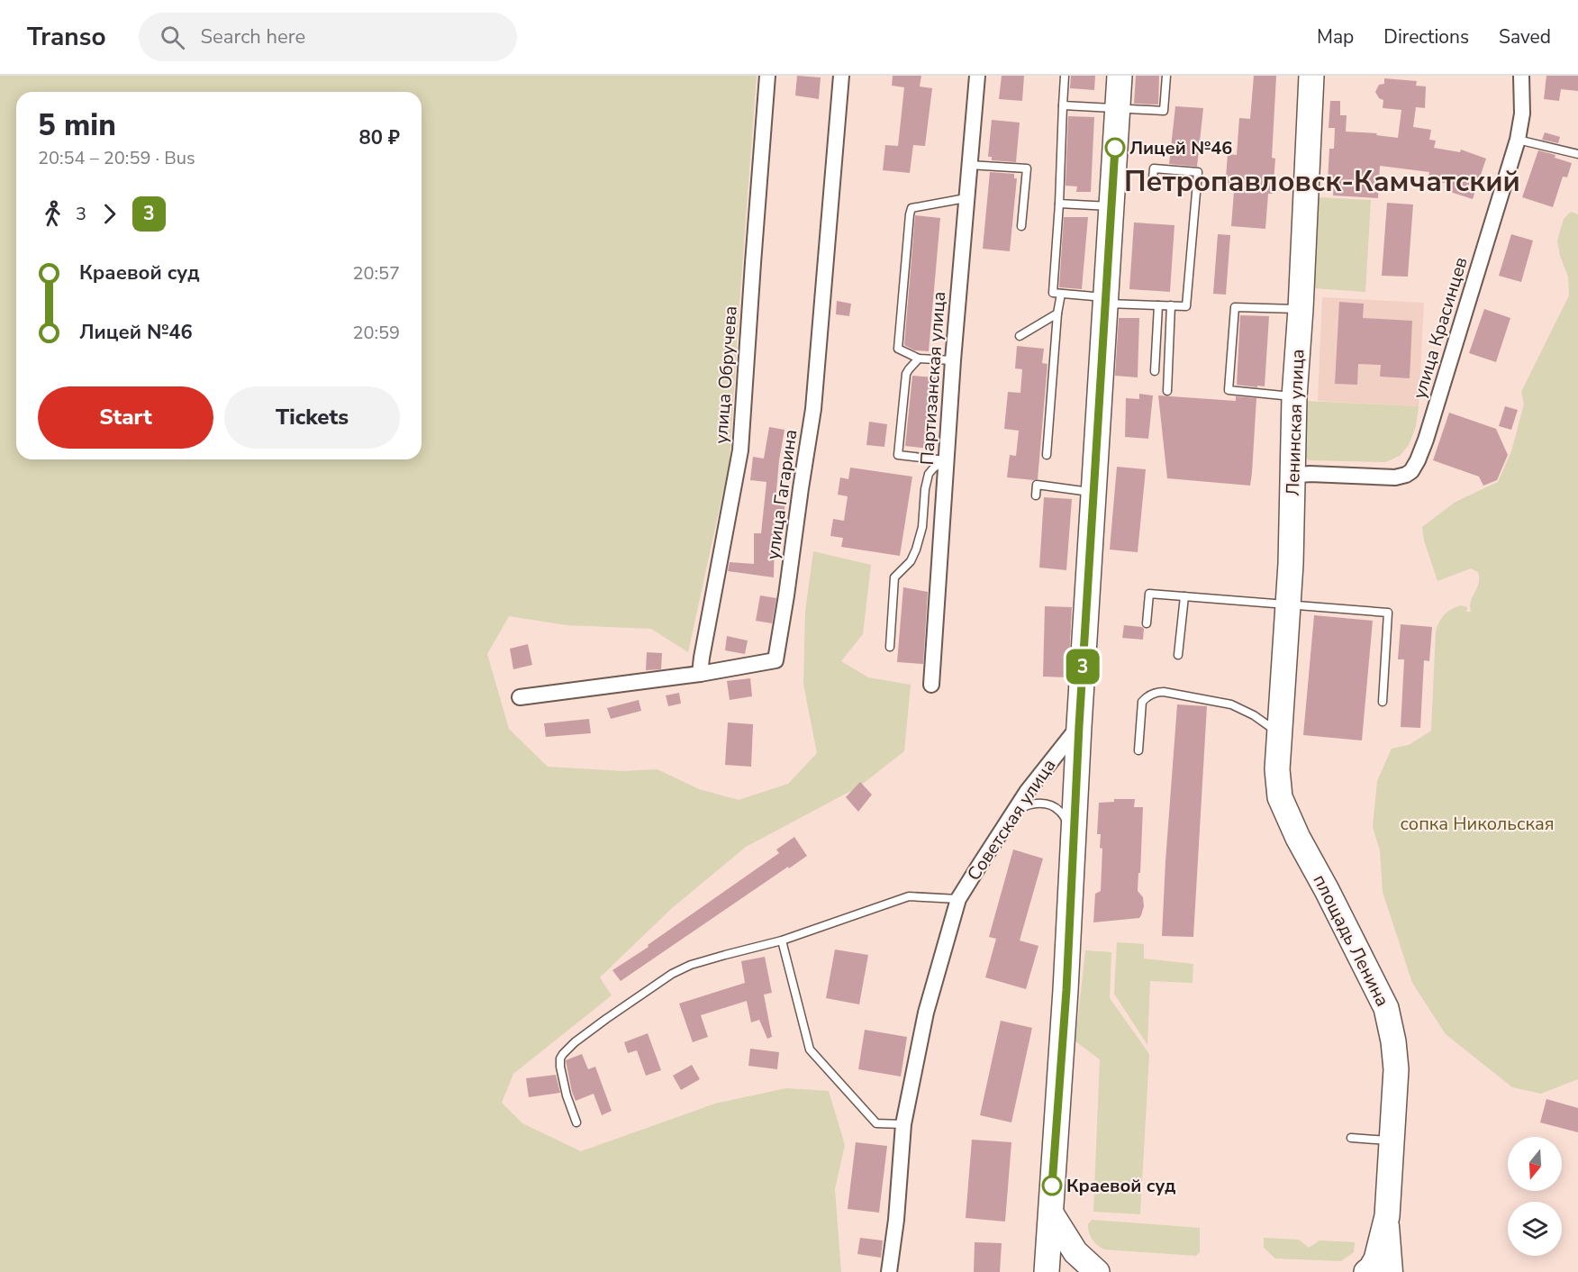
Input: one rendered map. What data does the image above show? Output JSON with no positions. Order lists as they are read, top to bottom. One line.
{"streets":{"main road":["Ленинская улица","площадь Ленина"],"street":["улица Красинцев","улица Обручева","Партизанская улица","улица Гагарина","Советская улица"]},"crossings":[["улица Красинцев","Ленинская улица"],["улица Обручева","улица Гагарина"],["Ленинская улица","площадь Ленина"]],"districts":["Петропавловск-Камчатский"],"parks":["сопка Никольская"],"places":["Лицей №46","Краевой суд"],"lines":["bus line 3"],"north":"bottom","page":{"header":"Transo","search":"Search here","nav":["Map","Directions","Saved"],"on_map":"3","heading":["5 min","20:54 – 20:59 · Bus","80 ₽"],"legs":["3","3"],"list":[{"name":"Краевой суд","value":"20:57"},{"name":"Лицей №46","value":"20:59"}],"buttons":["Start","Tickets"]}}
